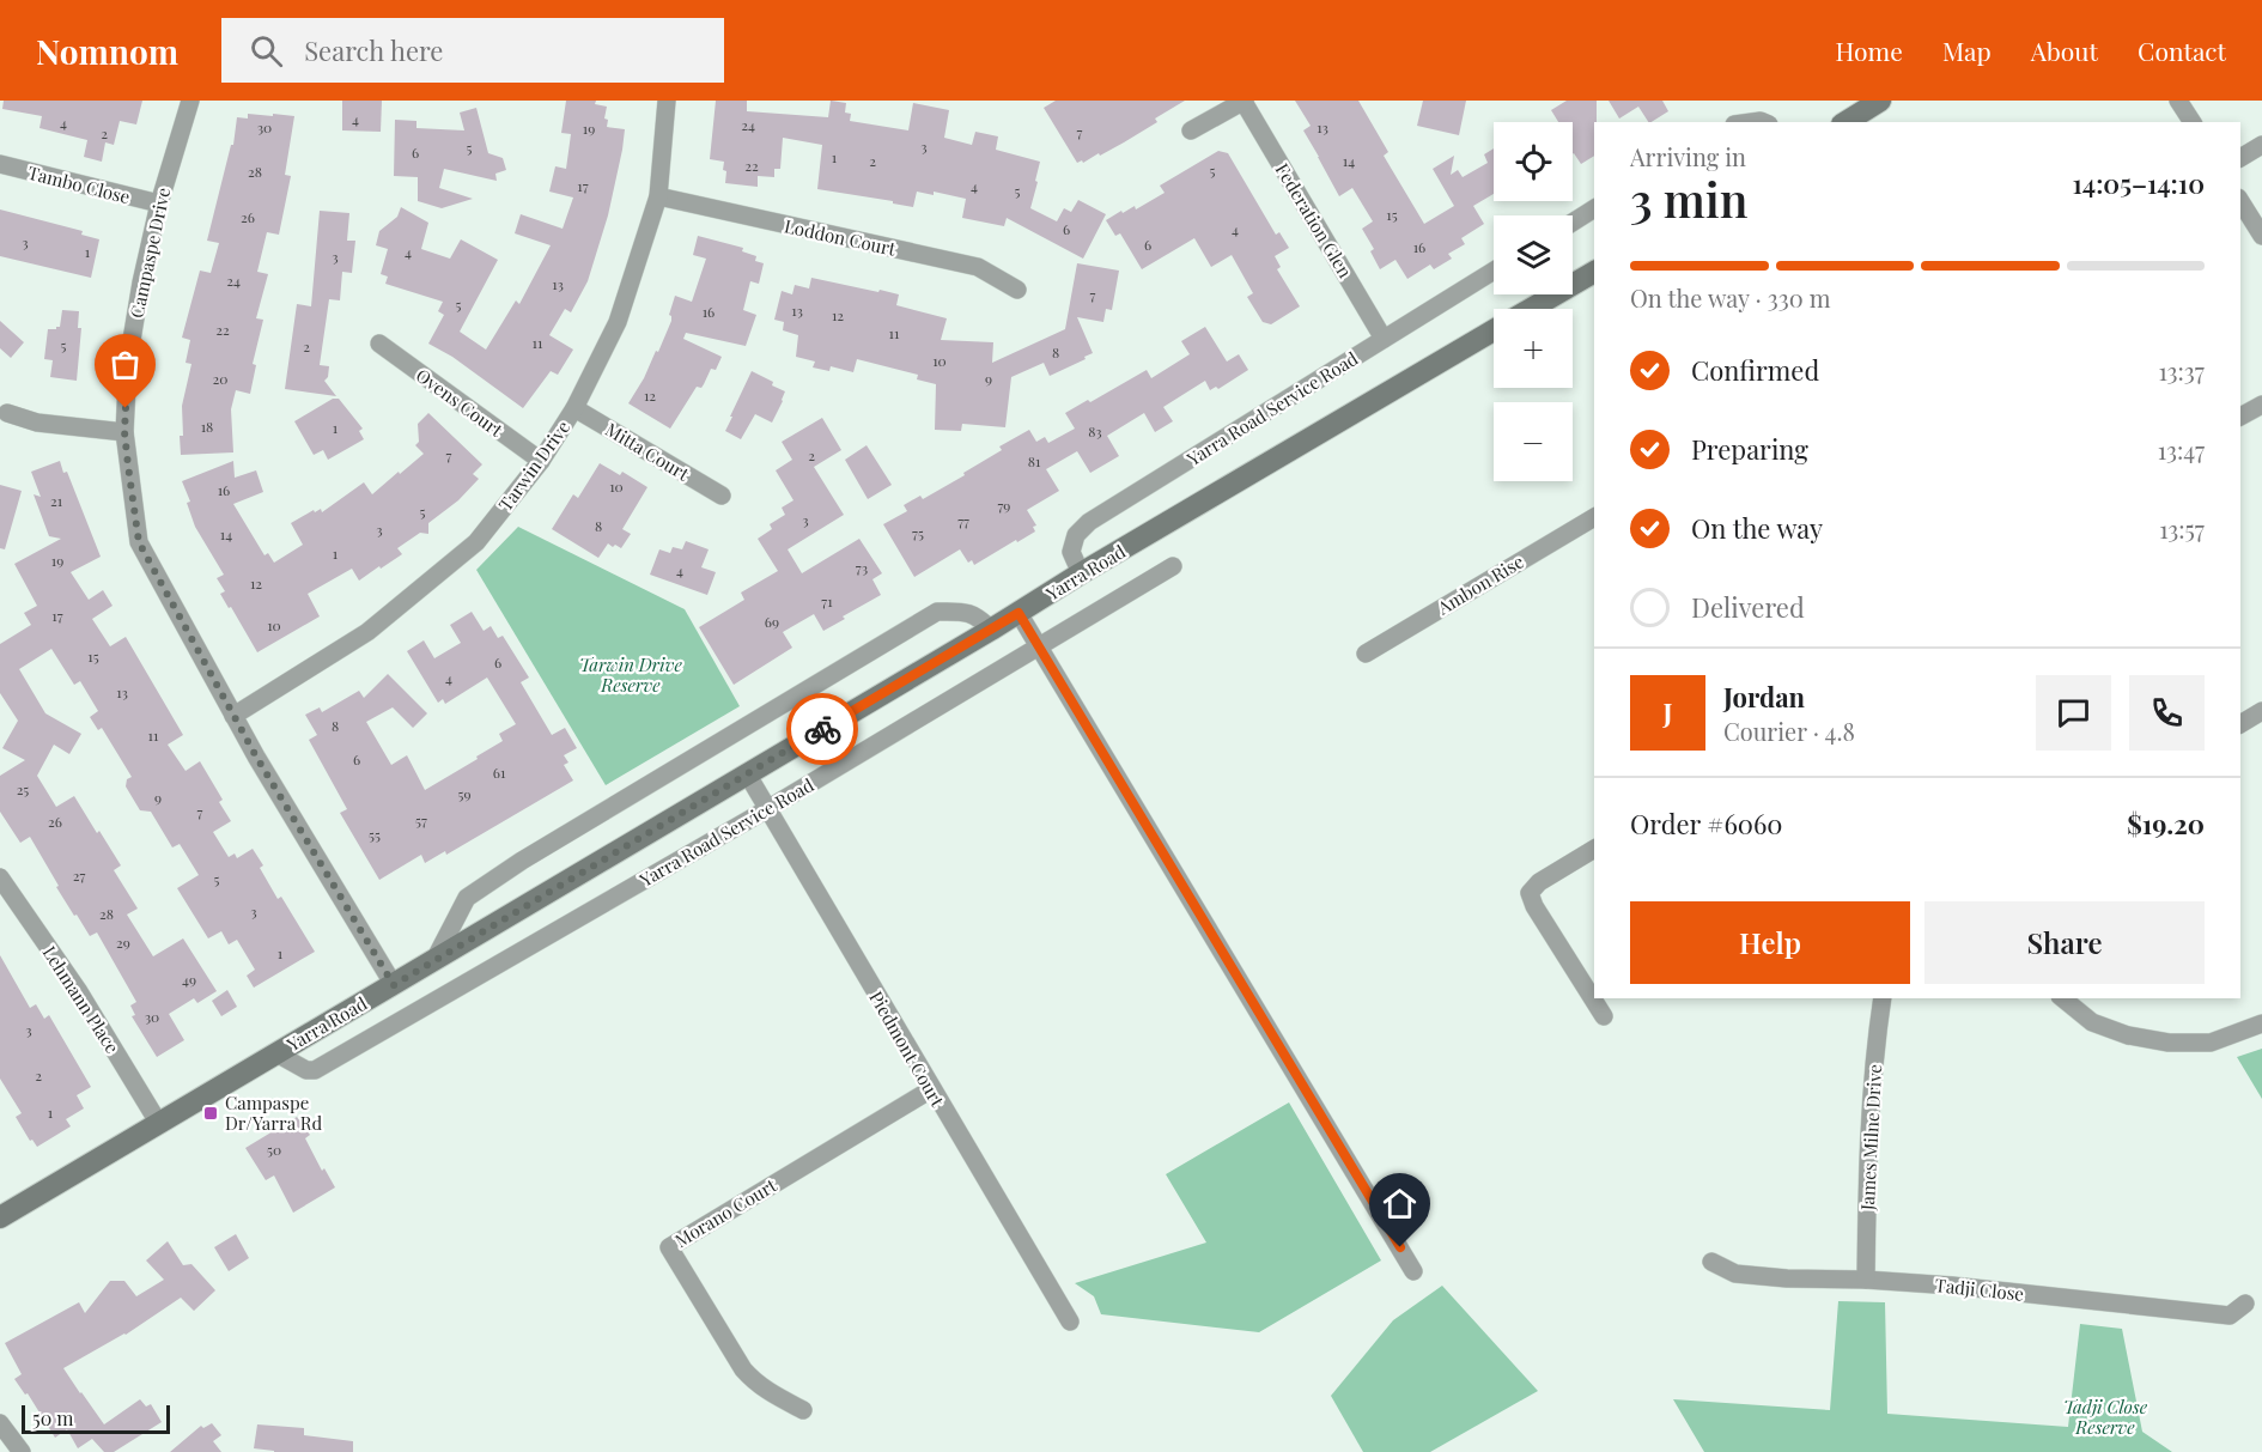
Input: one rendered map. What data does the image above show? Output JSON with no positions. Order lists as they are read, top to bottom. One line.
{"streets":{"main road":["Yarra Road"],"street":["Tambo Close","Federation Glen","Loddon Court","Campaspe Drive","Ovens Court","Yarra Road Service Road","Mitta Court","Tarwin Drive","Ambon Rise","Lehmann Place","Piedmont Court","James Milne Drive","Morano Court","Tadji Close"]},"crossings":[["Tambo Close","Campaspe Drive"],["Federation Glen","Yarra Road Service Road"],["Loddon Court","Tarwin Drive"],["Campaspe Drive","Tarwin Drive"],["Campaspe Drive","Yarra Road"],["Ovens Court","Tarwin Drive"],["Yarra Road Service Road","Yarra Road"],["Yarra Road Service Road","Piedmont Court"],["Mitta Court","Tarwin Drive"],["Yarra Road","Lehmann Place"],["Yarra Road","Piedmont Court"],["Piedmont Court","Morano Court"],["James Milne Drive","Tadji Close"]],"parks":["Tarwin Drive Reserve","Tadji Close Reserve"],"places":{"transit":["Campaspe Dr/Yarra Rd"]},"house_numbers":["4","4","24","30","13","19","7","2","3","5","6","1","2","14","22","5","28","17","4","5","15","26","6","4","3","6","16","1","4","3","24","13","7","5","13","16","12","22","11","11","5","2","8","10","20","9","12","18","1","83","7","2","81","10","16","21","79","5","3","77","8","3","75","14","1","19","73","4","12","71","17","69","10","15","6","4","13","8","11","6","61","25","59","9","7","57","26","55","27","5","3","28","29","1","49","30","3","2","1","50"],"scale_bar":"50 m","page":{"header":"Nomnom","search":"Search here","nav":["Home","Map","About","Contact"],"map_buttons":["+","−"],"heading":["3 min","Arriving in","14:05–14:10"],"panel":["Jordan","Courier · 4.8","Order #6060","$19.20"],"bar":"On the way · 330 m","list":[["Confirmed","13:37"],["Preparing","13:47"],["On the way","13:57"],"Delivered"],"round":"J","buttons":["Help","Share"],"scale":"50 m"}}
